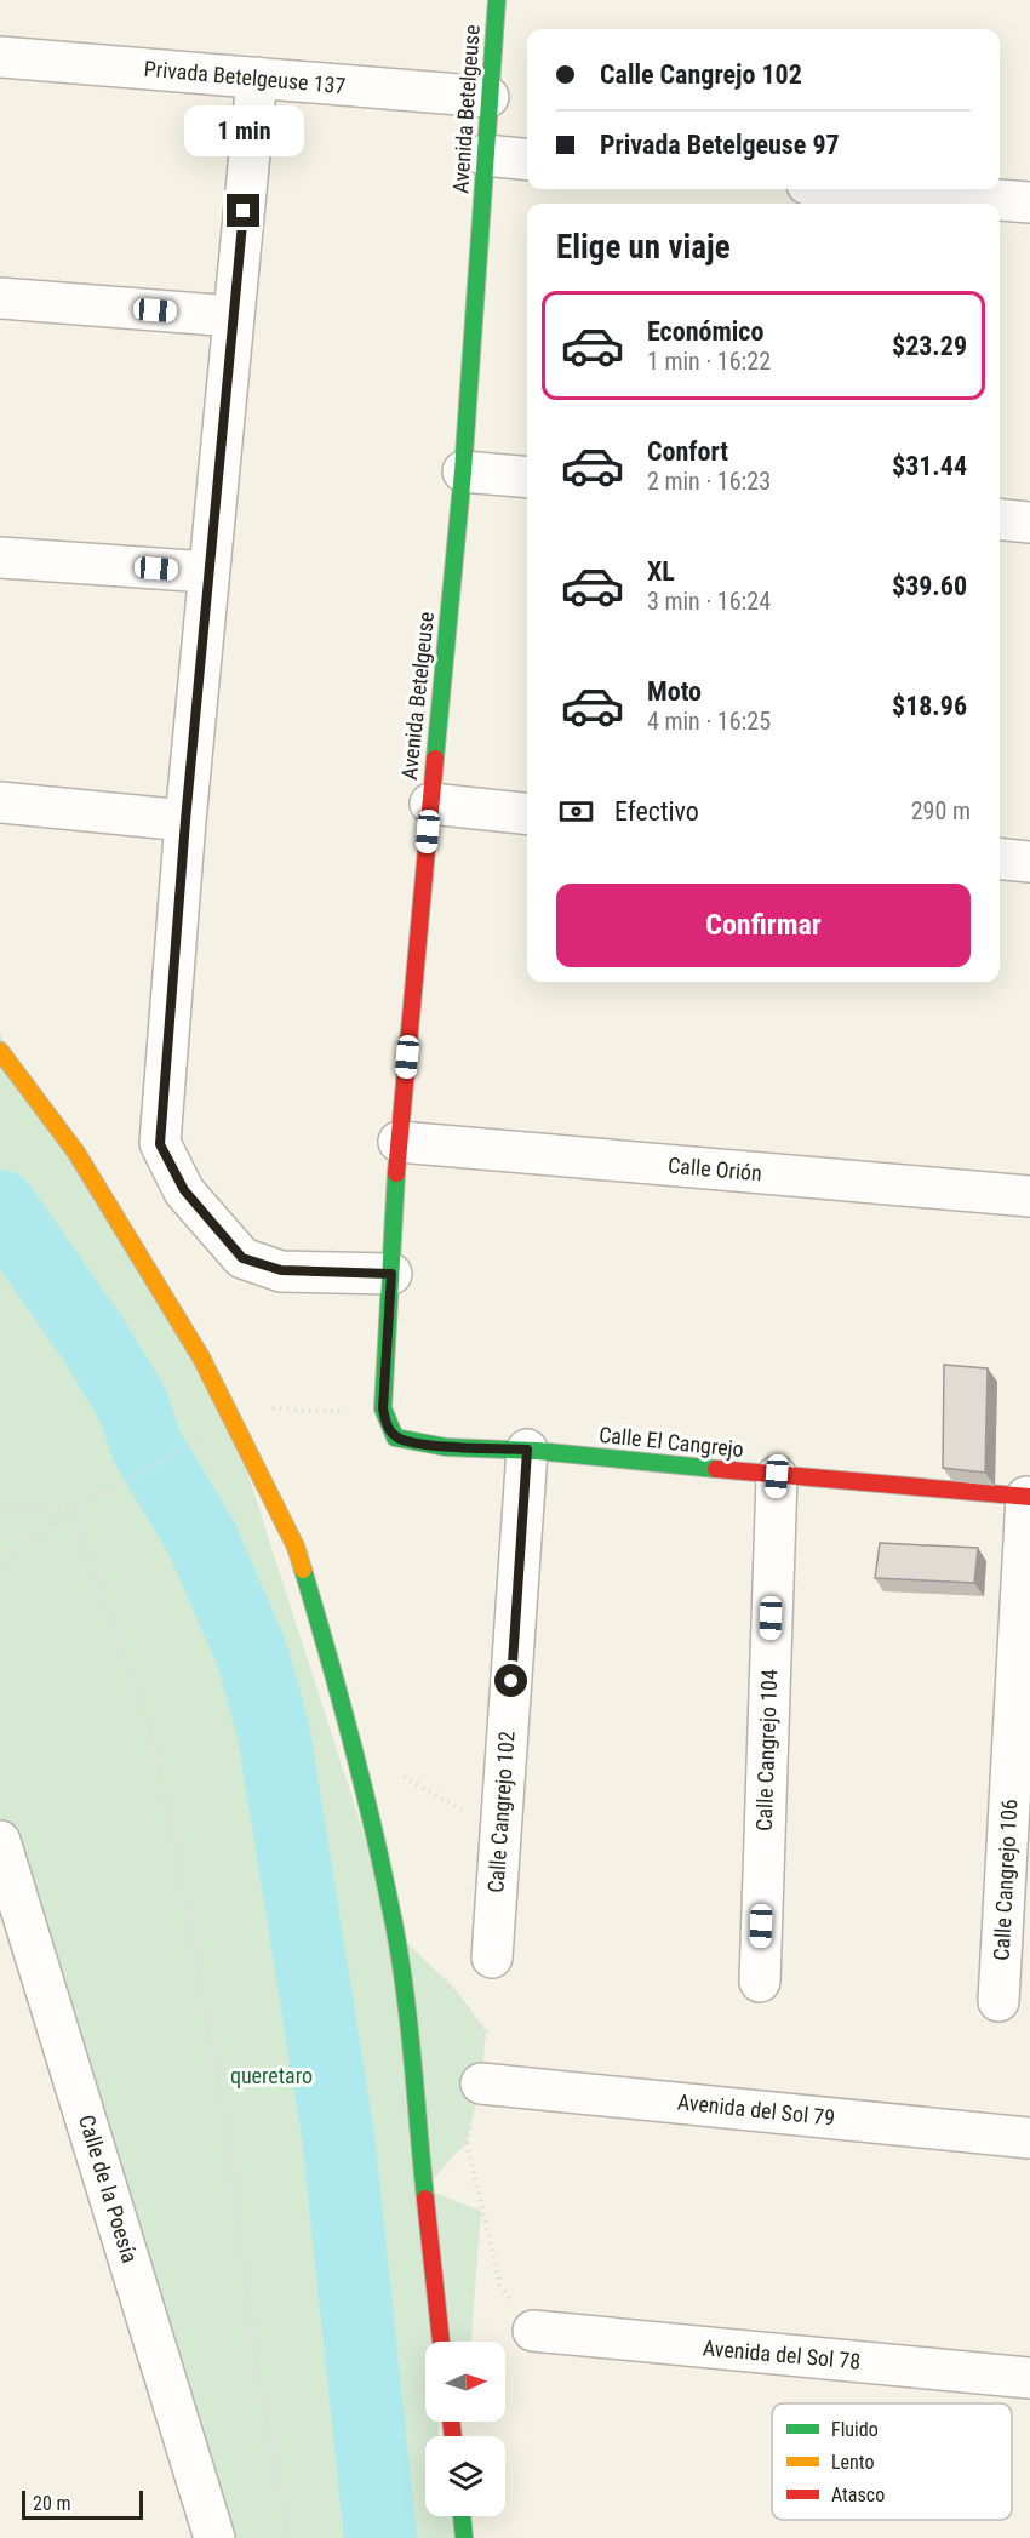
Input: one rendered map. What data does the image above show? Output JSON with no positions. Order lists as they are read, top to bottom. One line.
{"streets":{"street":["Privada Betelgeuse 137","Avenida Betelgeuse","Calle Orión","Calle El Cangrejo","Calle Cangrejo 104","Calle Cangrejo 102","Calle Cangrejo 106","Avenida del Sol 79","Calle de la Poesía","Avenida del Sol 78"]},"crossings":[["Privada Betelgeuse 137","Avenida Betelgeuse"],["Avenida Betelgeuse","Calle Orión"],["Avenida Betelgeuse","Calle El Cangrejo"],["Calle El Cangrejo","Calle Cangrejo 104"],["Calle El Cangrejo","Calle Cangrejo 102"],["Calle El Cangrejo","Calle Cangrejo 106"]],"parks":["queretaro"],"legend":["Fluido","Lento","Atasco"],"scale_bar":"20 m","north":"right","page":{"banner":["Calle Cangrejo 102","Privada Betelgeuse 97"],"bubble":"1 min","heading":"Elige un viaje","list":[{"name":"Económico","note":"1 min · 16:22","value":"$23.29"},{"name":"Confort","note":"2 min · 16:23","value":"$31.44"},{"name":"XL","note":"3 min · 16:24","value":"$39.60"},{"name":"Moto","note":"4 min · 16:25","value":"$18.96"}],"pay":["Efectivo","290 m"],"buttons":"Confirmar","scale":"20 m"}}
